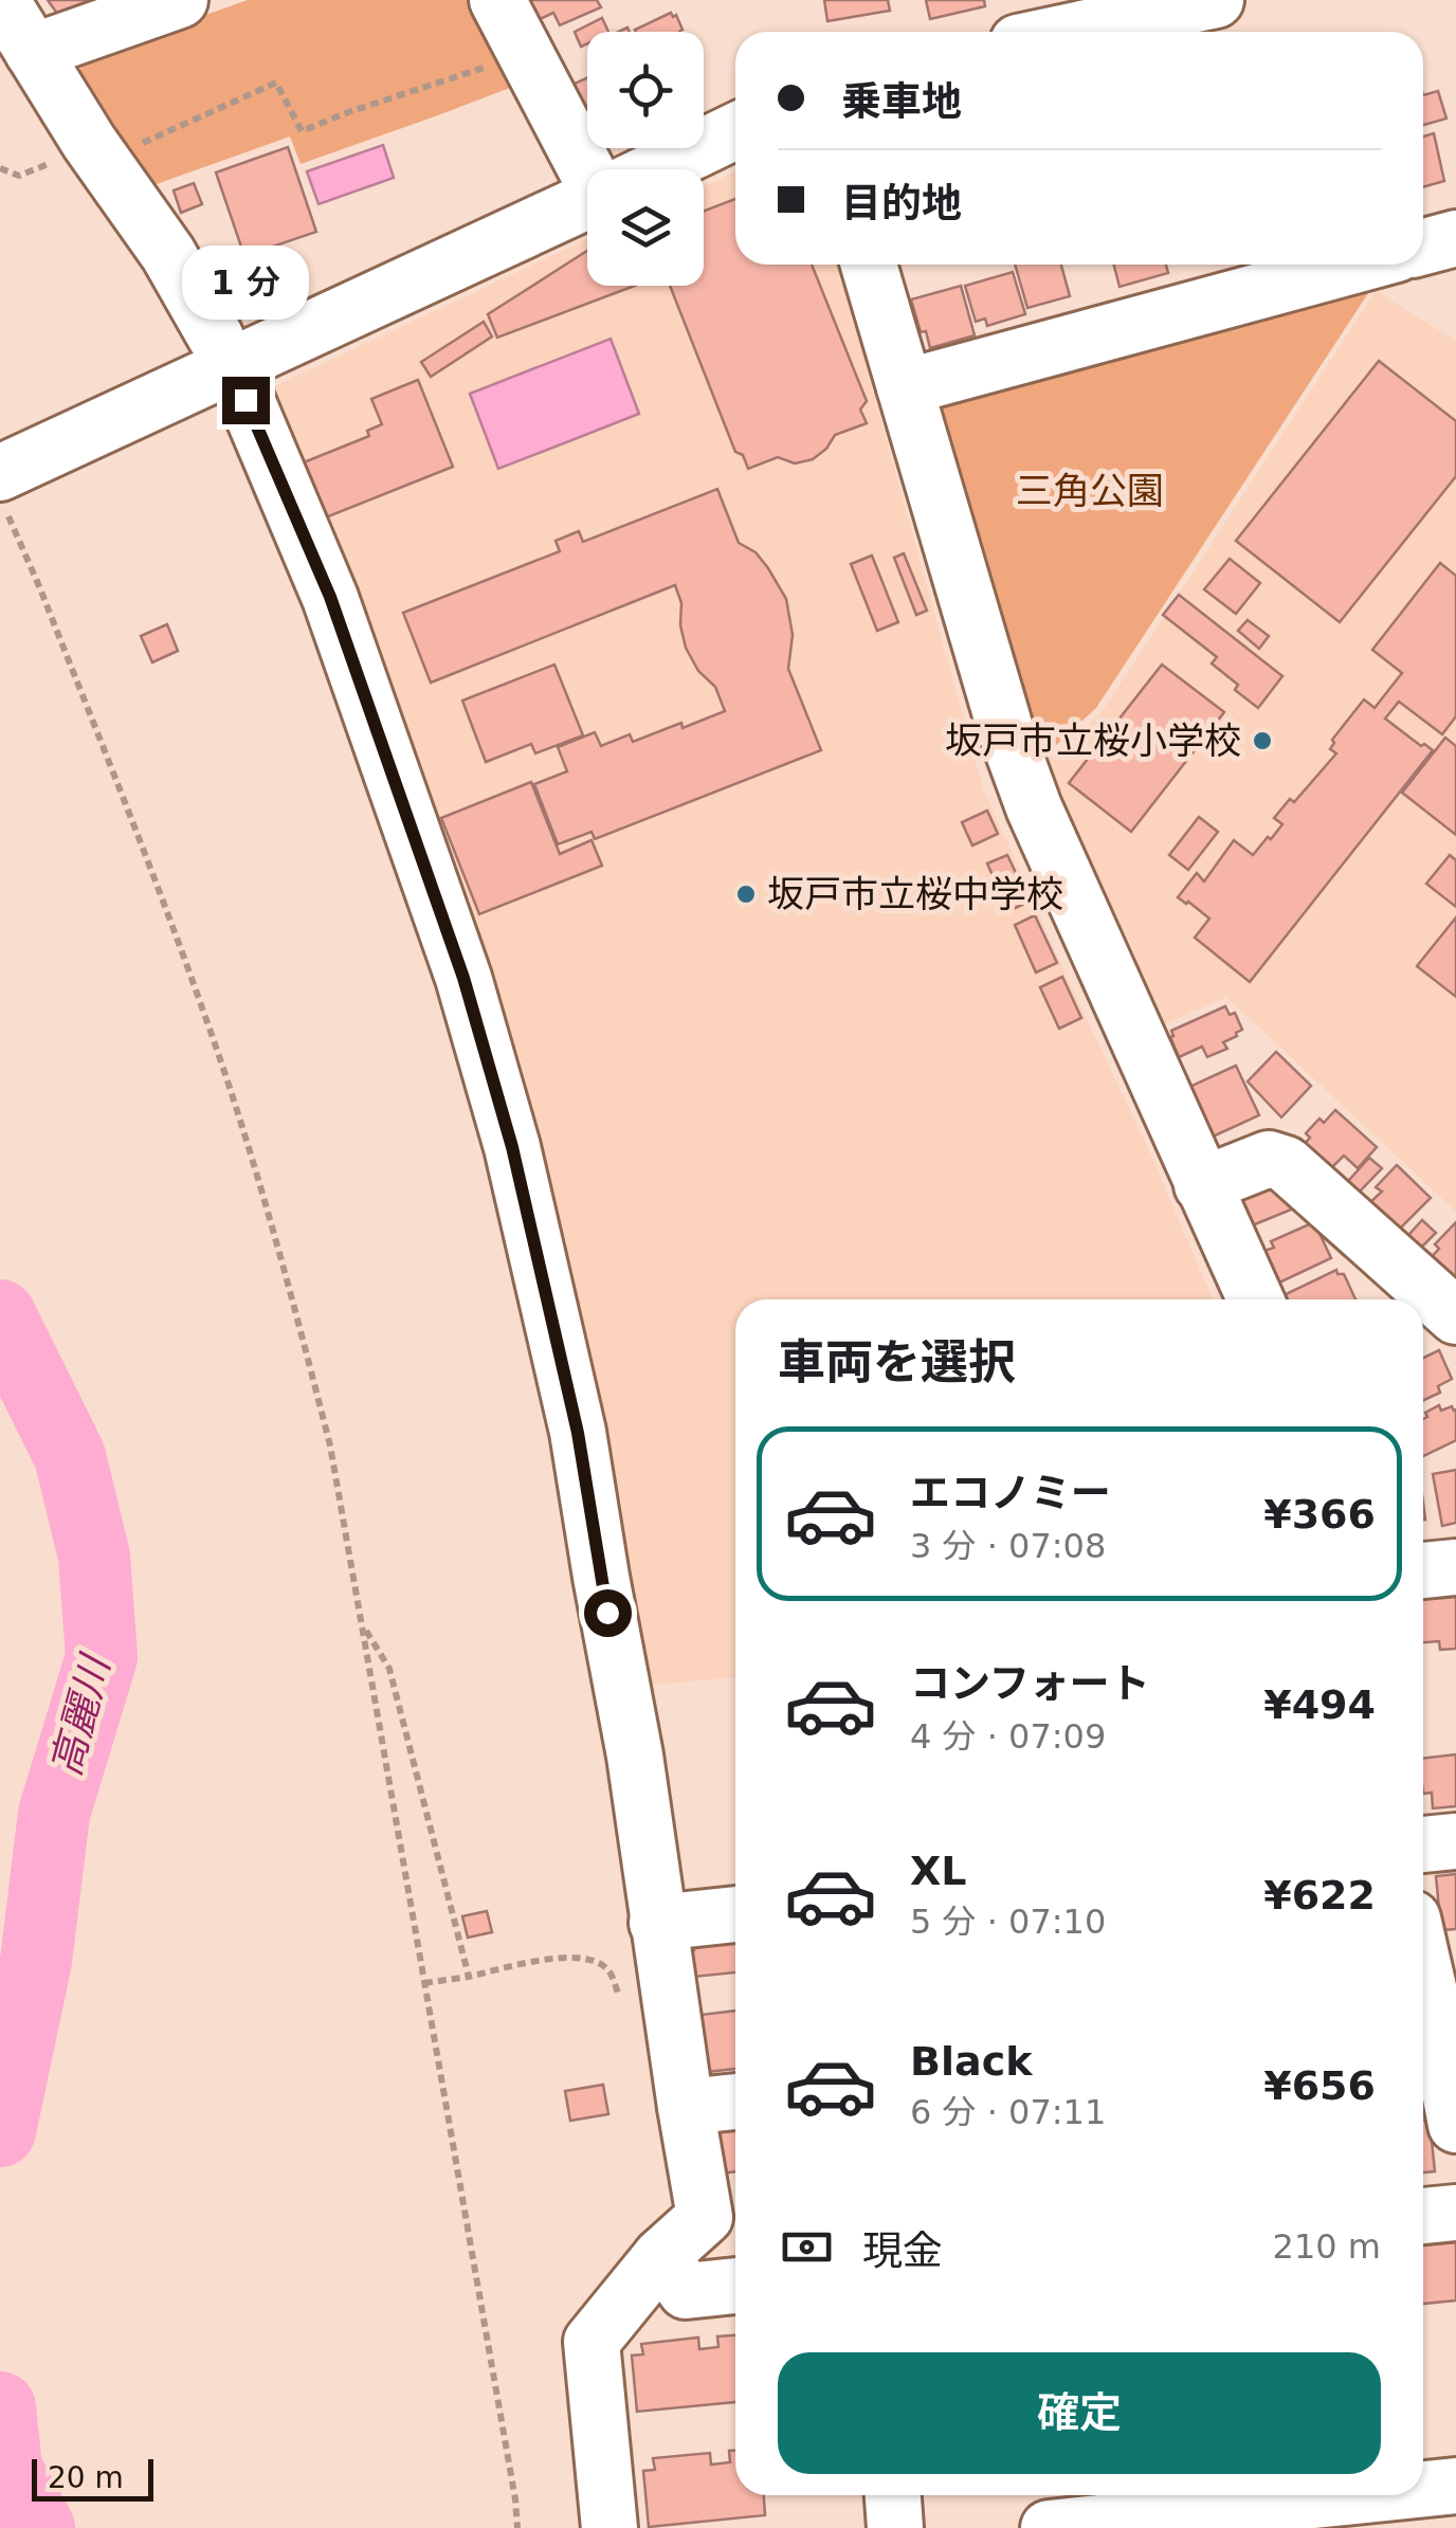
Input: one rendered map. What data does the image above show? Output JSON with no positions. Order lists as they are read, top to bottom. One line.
{"water":["高麗川"],"parks":["三角公園"],"places":["坂戸市立桜小学校","坂戸市立桜中学校"],"scale_bar":"20 m","page":{"banner":["乗車地","目的地"],"bubble":"1 分","heading":"車両を選択","list":[{"name":"エコノミー","note":"3 分 · 07:08","value":"¥366"},{"name":"コンフォート","note":"4 分 · 07:09","value":"¥494"},{"name":"XL","note":"5 分 · 07:10","value":"¥622"},{"name":"Black","note":"6 分 · 07:11","value":"¥656"}],"pay":["現金","210 m"],"buttons":"確定","scale":"20 m"}}
